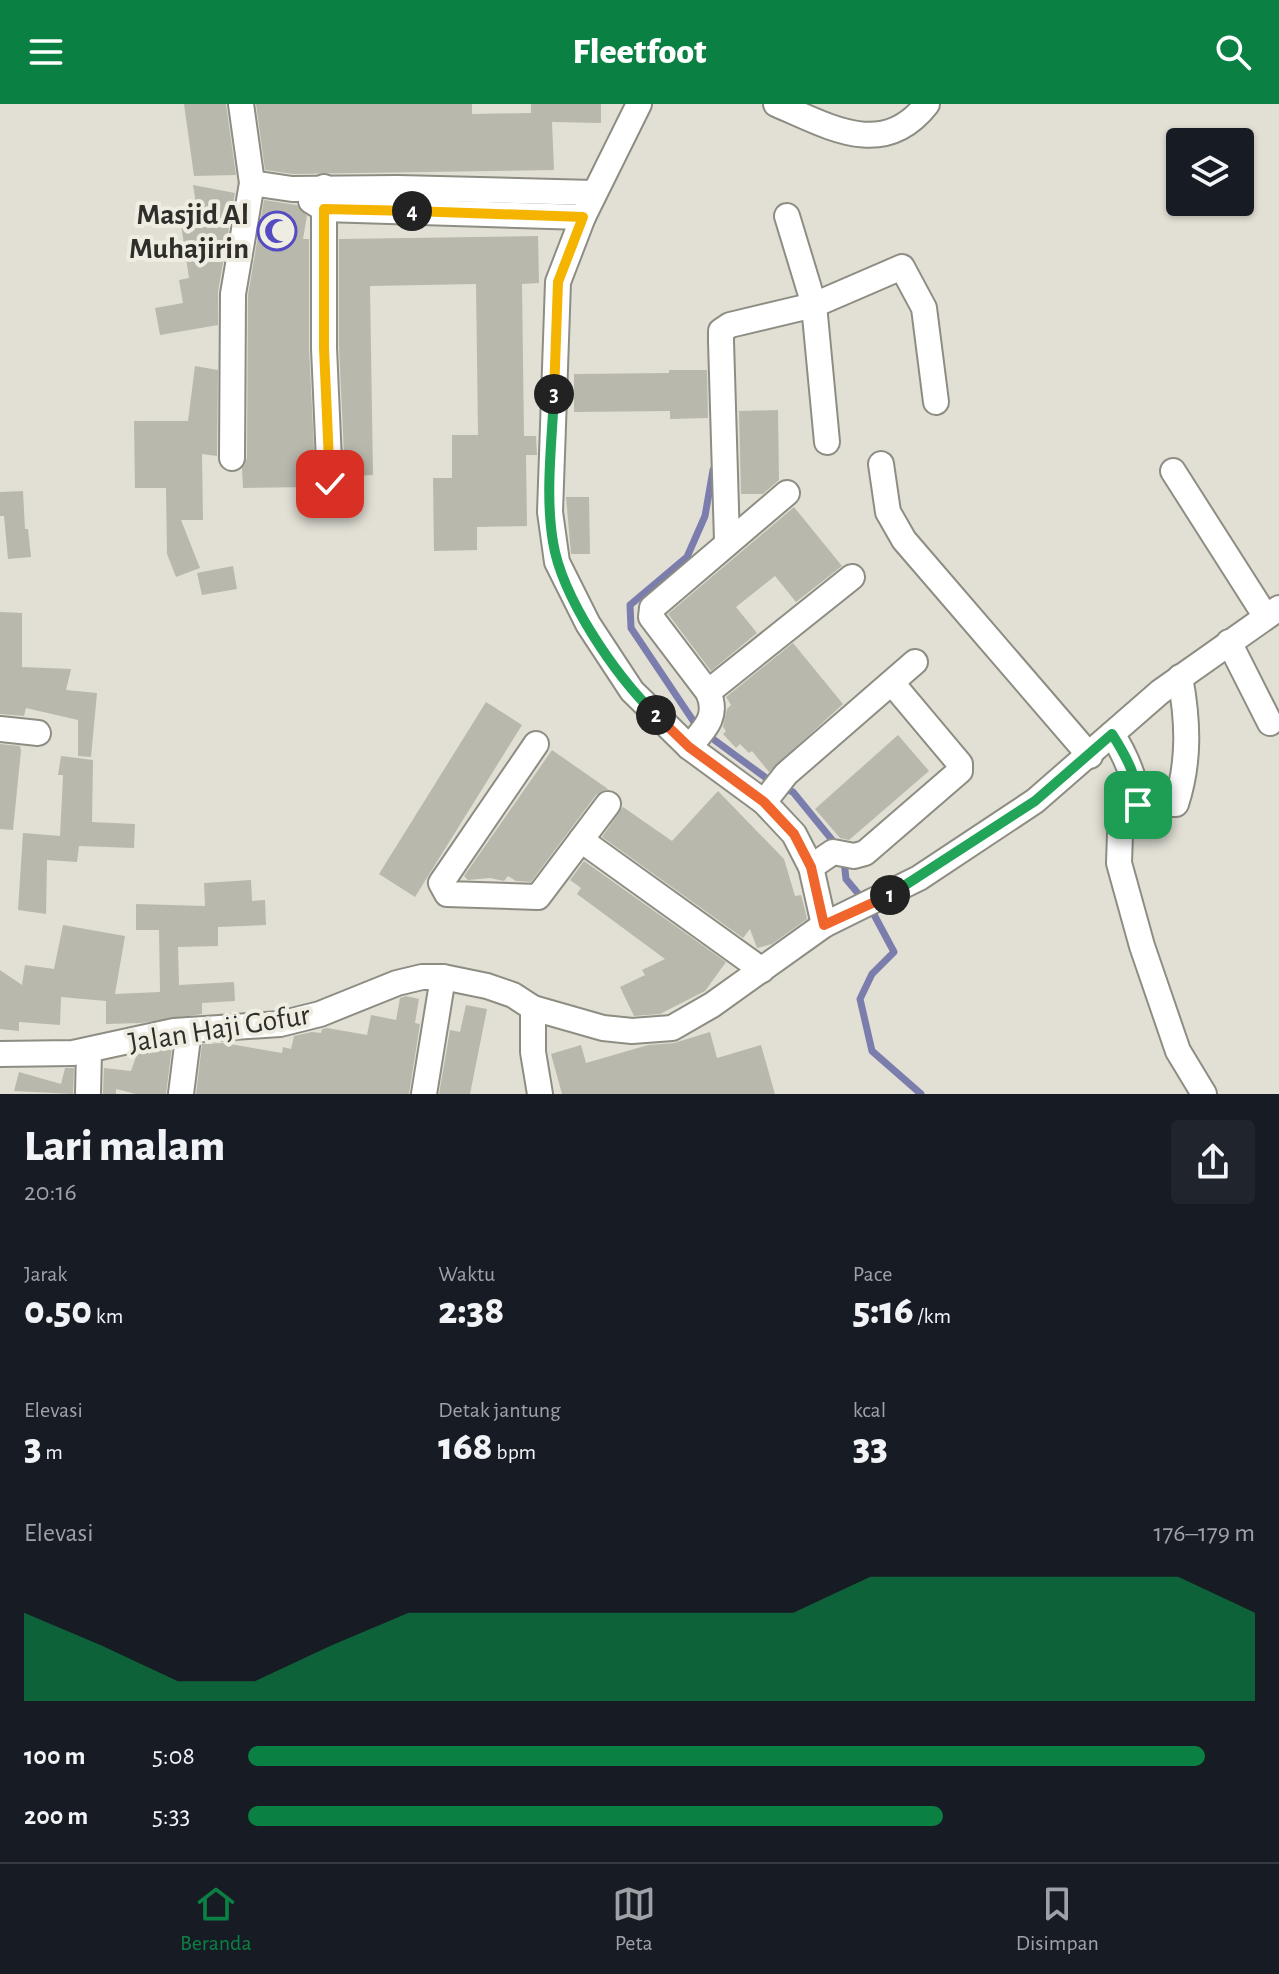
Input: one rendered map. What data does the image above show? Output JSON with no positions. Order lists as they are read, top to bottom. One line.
{"streets":{"street":["Jalan Haji Gofur"]},"places":{"mosque":["Masjid Al Muhajirin"]},"page":{"header":"Fleetfoot","pins":["4","3","2","1"],"heading":["Lari malam","20:16"],"stats":[["Jarak","0.50 km"],["Waktu","2:38"],["Pace","5:16 /km"],["Elevasi","3 m"],["Detak jantung","168 bpm"],["kcal","33"]],"chart":["Elevasi","176–179 m"],"list":[{"name":"100 m","note":"5:08"},{"name":"200 m","note":"5:33"}],"tabs":["Beranda","Peta","Disimpan"]}}
